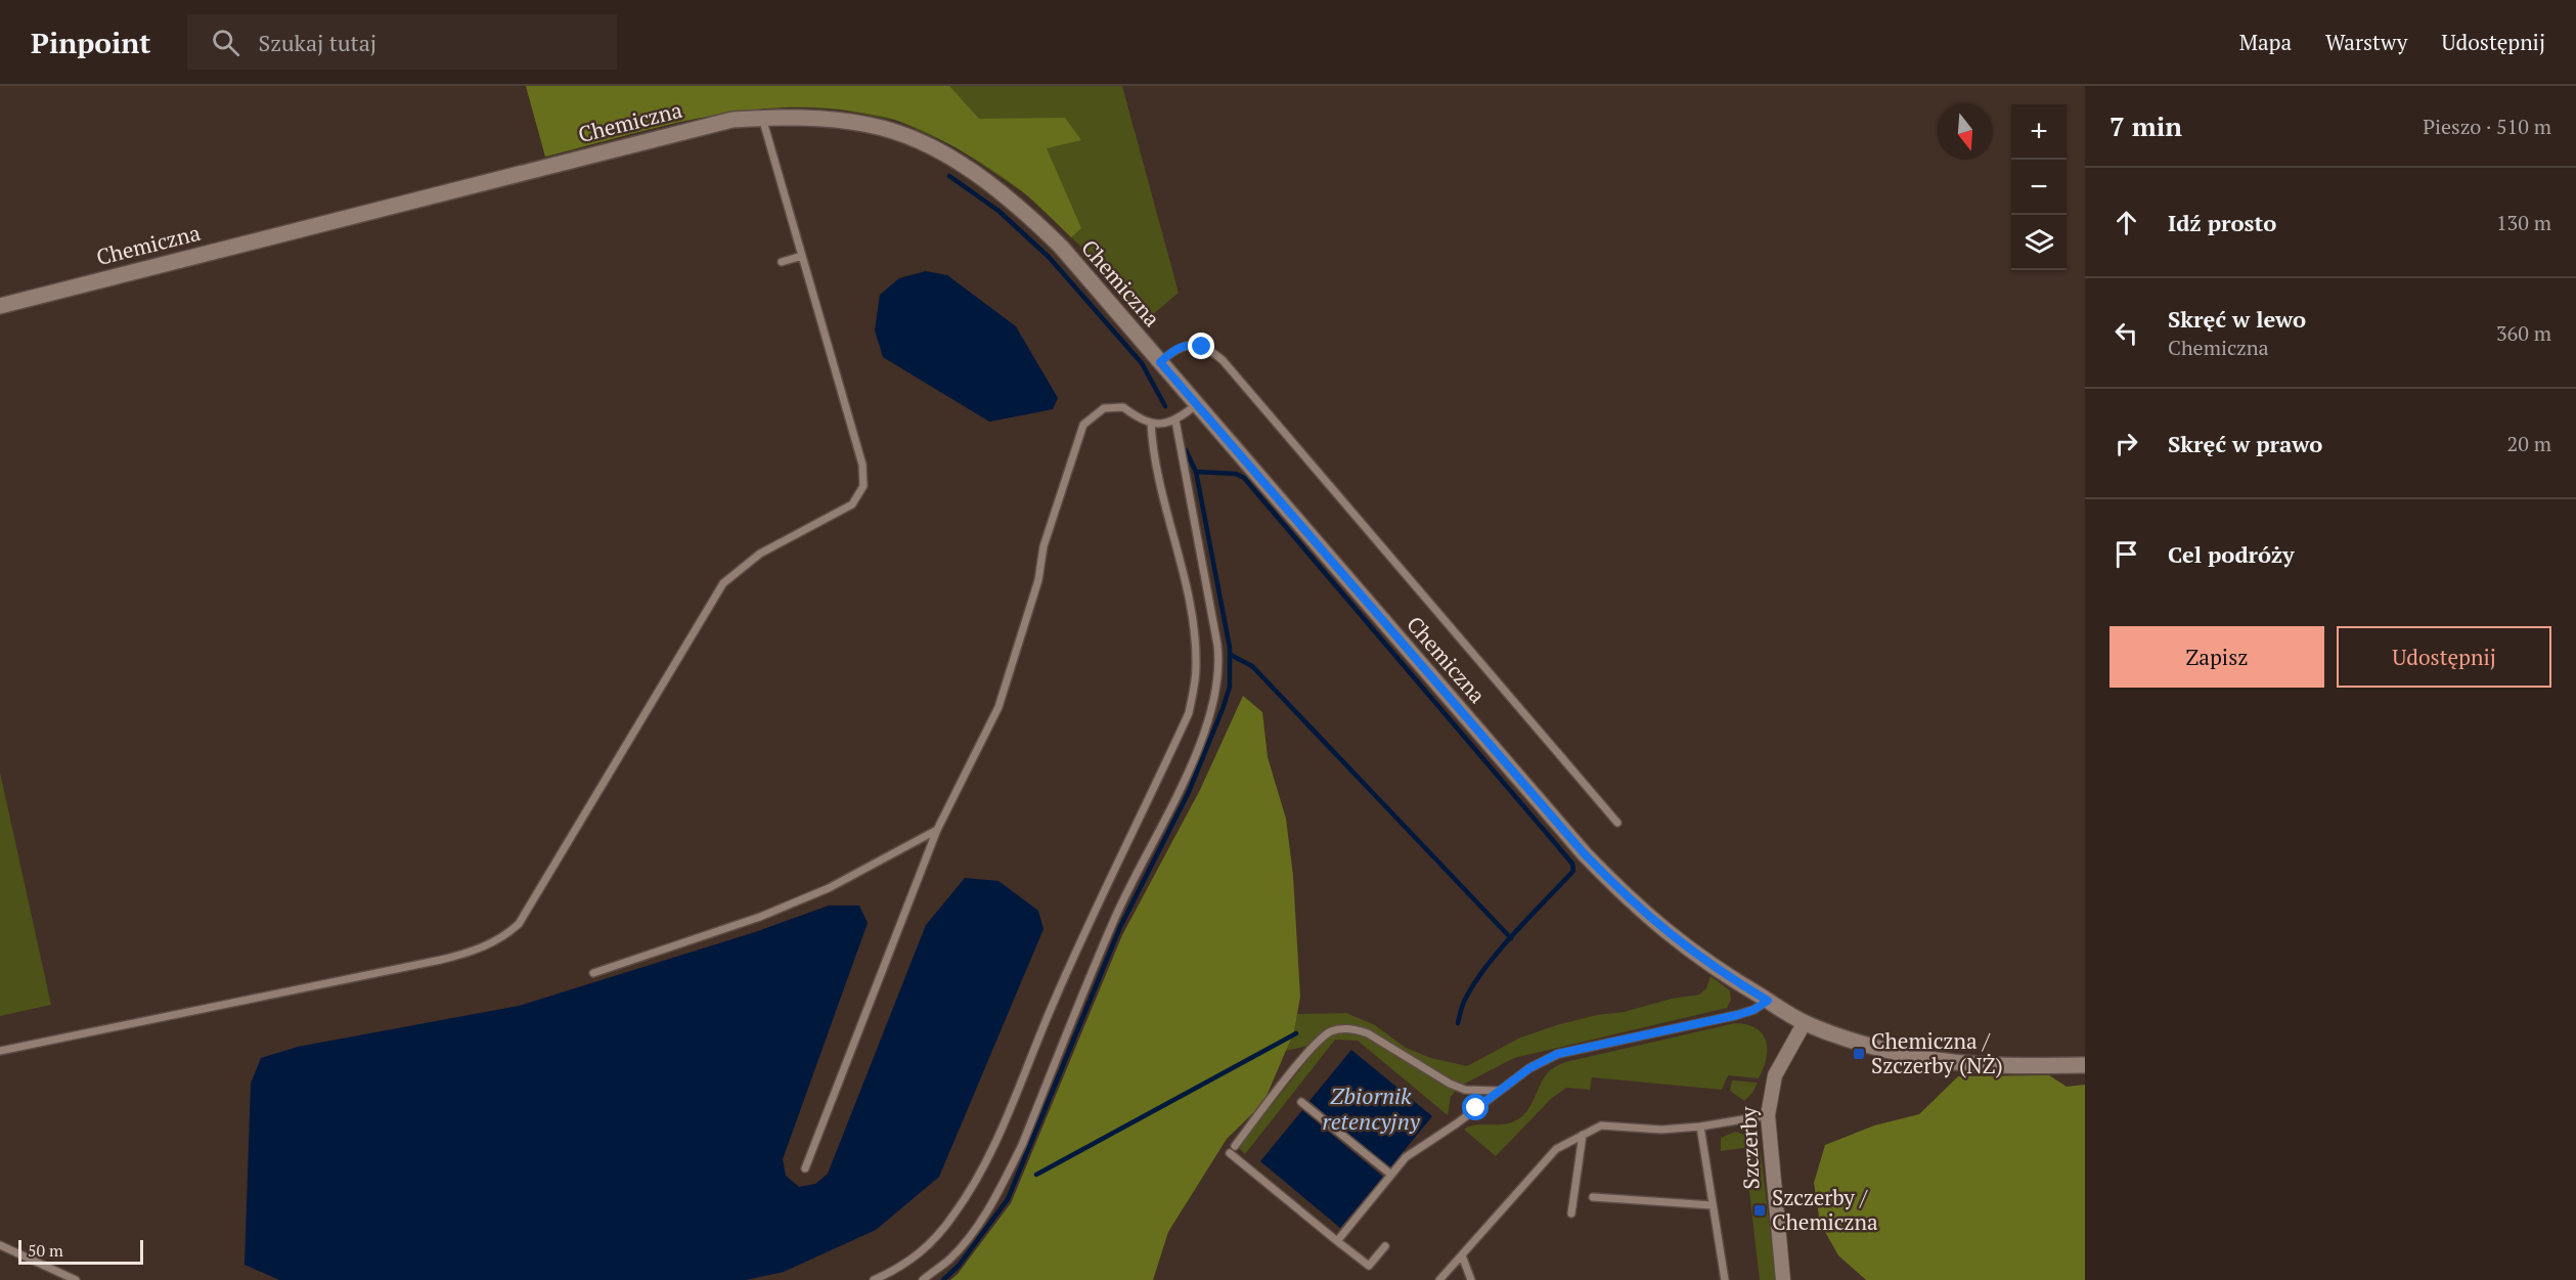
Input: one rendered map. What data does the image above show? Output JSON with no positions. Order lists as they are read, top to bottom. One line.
{"streets":{"street":["Chemiczna","Szczerby"]},"crossings":[["Chemiczna","Szczerby"]],"water":["Zbiornik retencyjny"],"places":{"transit":["Chemiczna / Szczerby (NŻ)","Szczerby / Chemiczna"]},"scale_bar":"50 m","north":"bottom","page":{"header":"Pinpoint","search":"Szukaj tutaj","nav":["Mapa","Warstwy","Udostępnij"],"heading":["7 min","Pieszo · 510 m"],"map_buttons":["+","−"],"list":[["Idź prosto","130 m"],["Skręć w lewo","Chemiczna","360 m"],["Skręć w prawo","20 m"],"Cel podróży"],"buttons":["Zapisz","Udostępnij"],"scale":"50 m"}}
